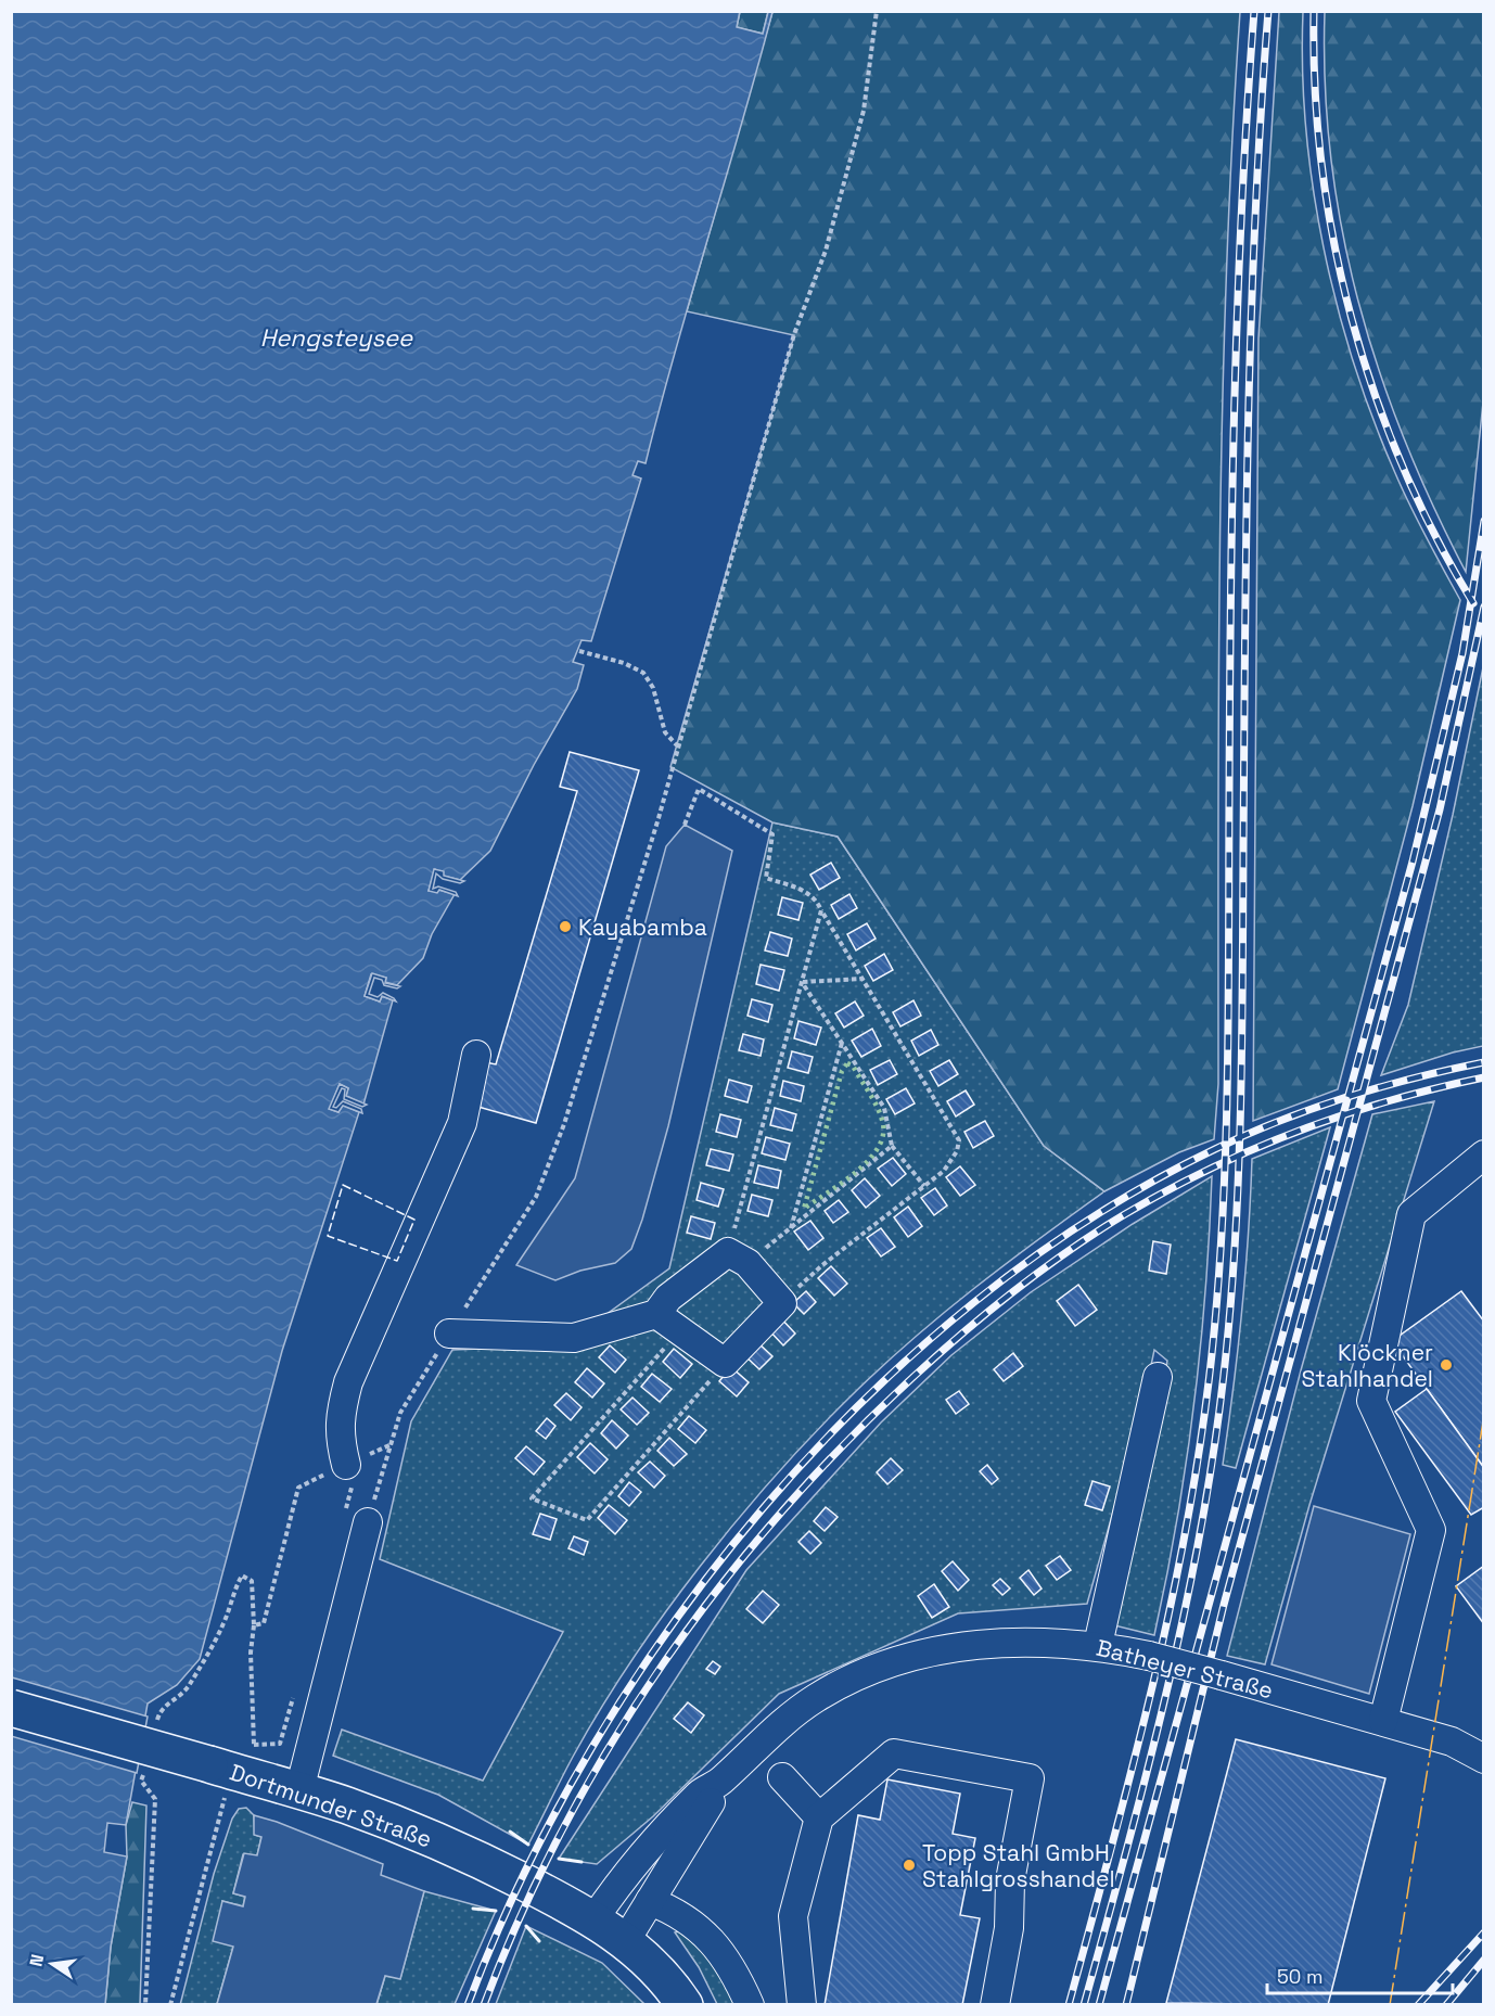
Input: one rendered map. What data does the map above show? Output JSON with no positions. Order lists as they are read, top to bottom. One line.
{"streets":{"main road":["Dortmunder Straße"],"street":["Batheyer Straße"]},"crossings":[["Batheyer Straße","Dortmunder Straße"]],"water":["Hengsteysee"],"places":["Kayabamba","Klöckner Stahlhandel","Topp Stahl GmbH Stahlgrosshandel"],"scale_bar":"50 m","north":"left"}
